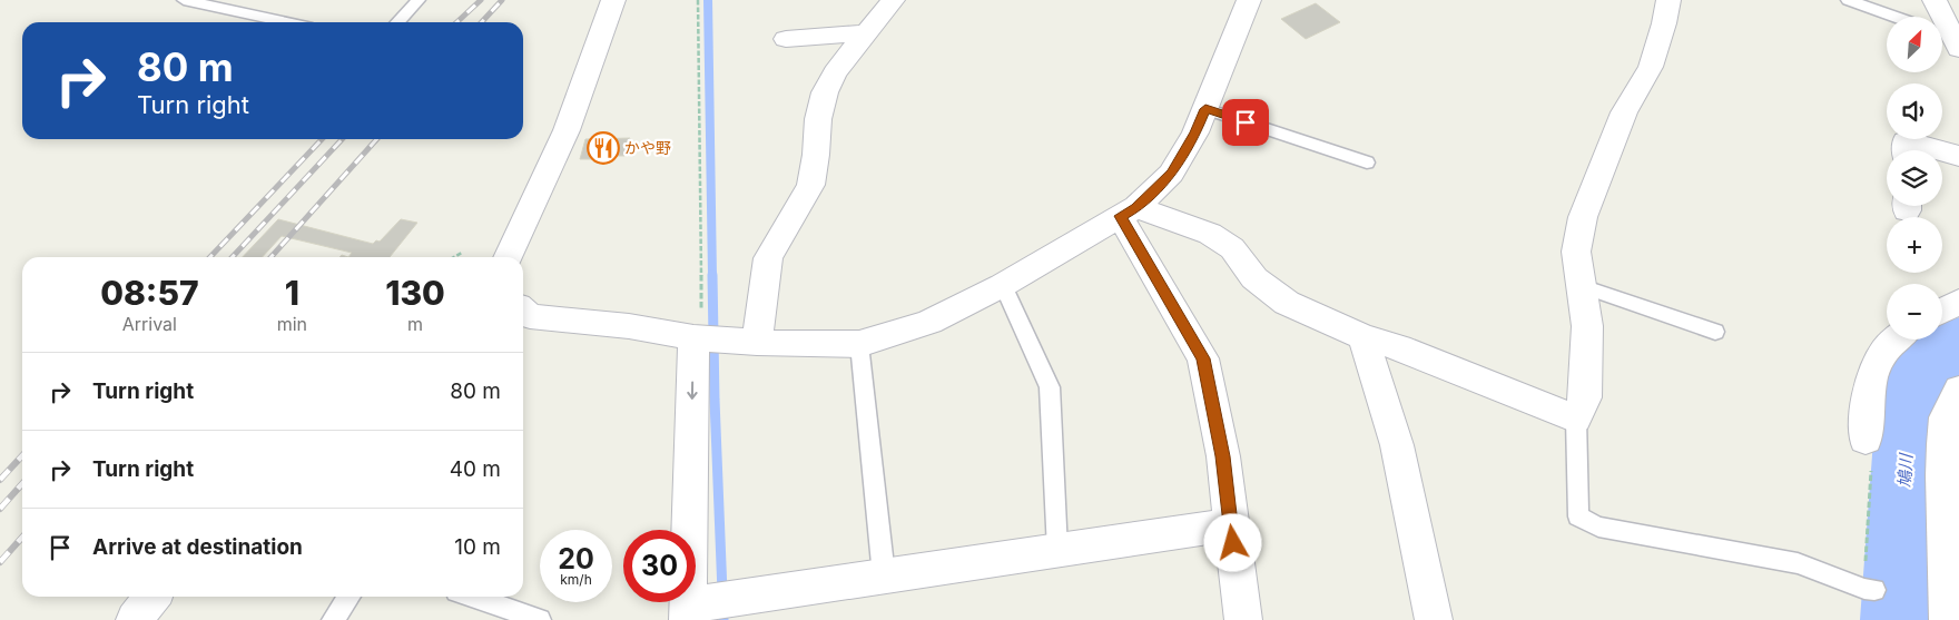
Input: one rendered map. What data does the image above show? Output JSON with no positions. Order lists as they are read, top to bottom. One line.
{"water":["鳩川"],"places":{"restaurant":["かや野"]},"north":"top right","page":{"map_buttons":["+","−"],"turn":["80 m","Turn right"],"eta":["08:57","Arrival","1","min","130","m"],"list":[{"name":"Turn right","value":"80 m"},{"name":"Turn right","value":"40 m"},{"name":"Arrive at destination","value":"10 m"}],"speed":"20 km/h","limit":"30"}}
